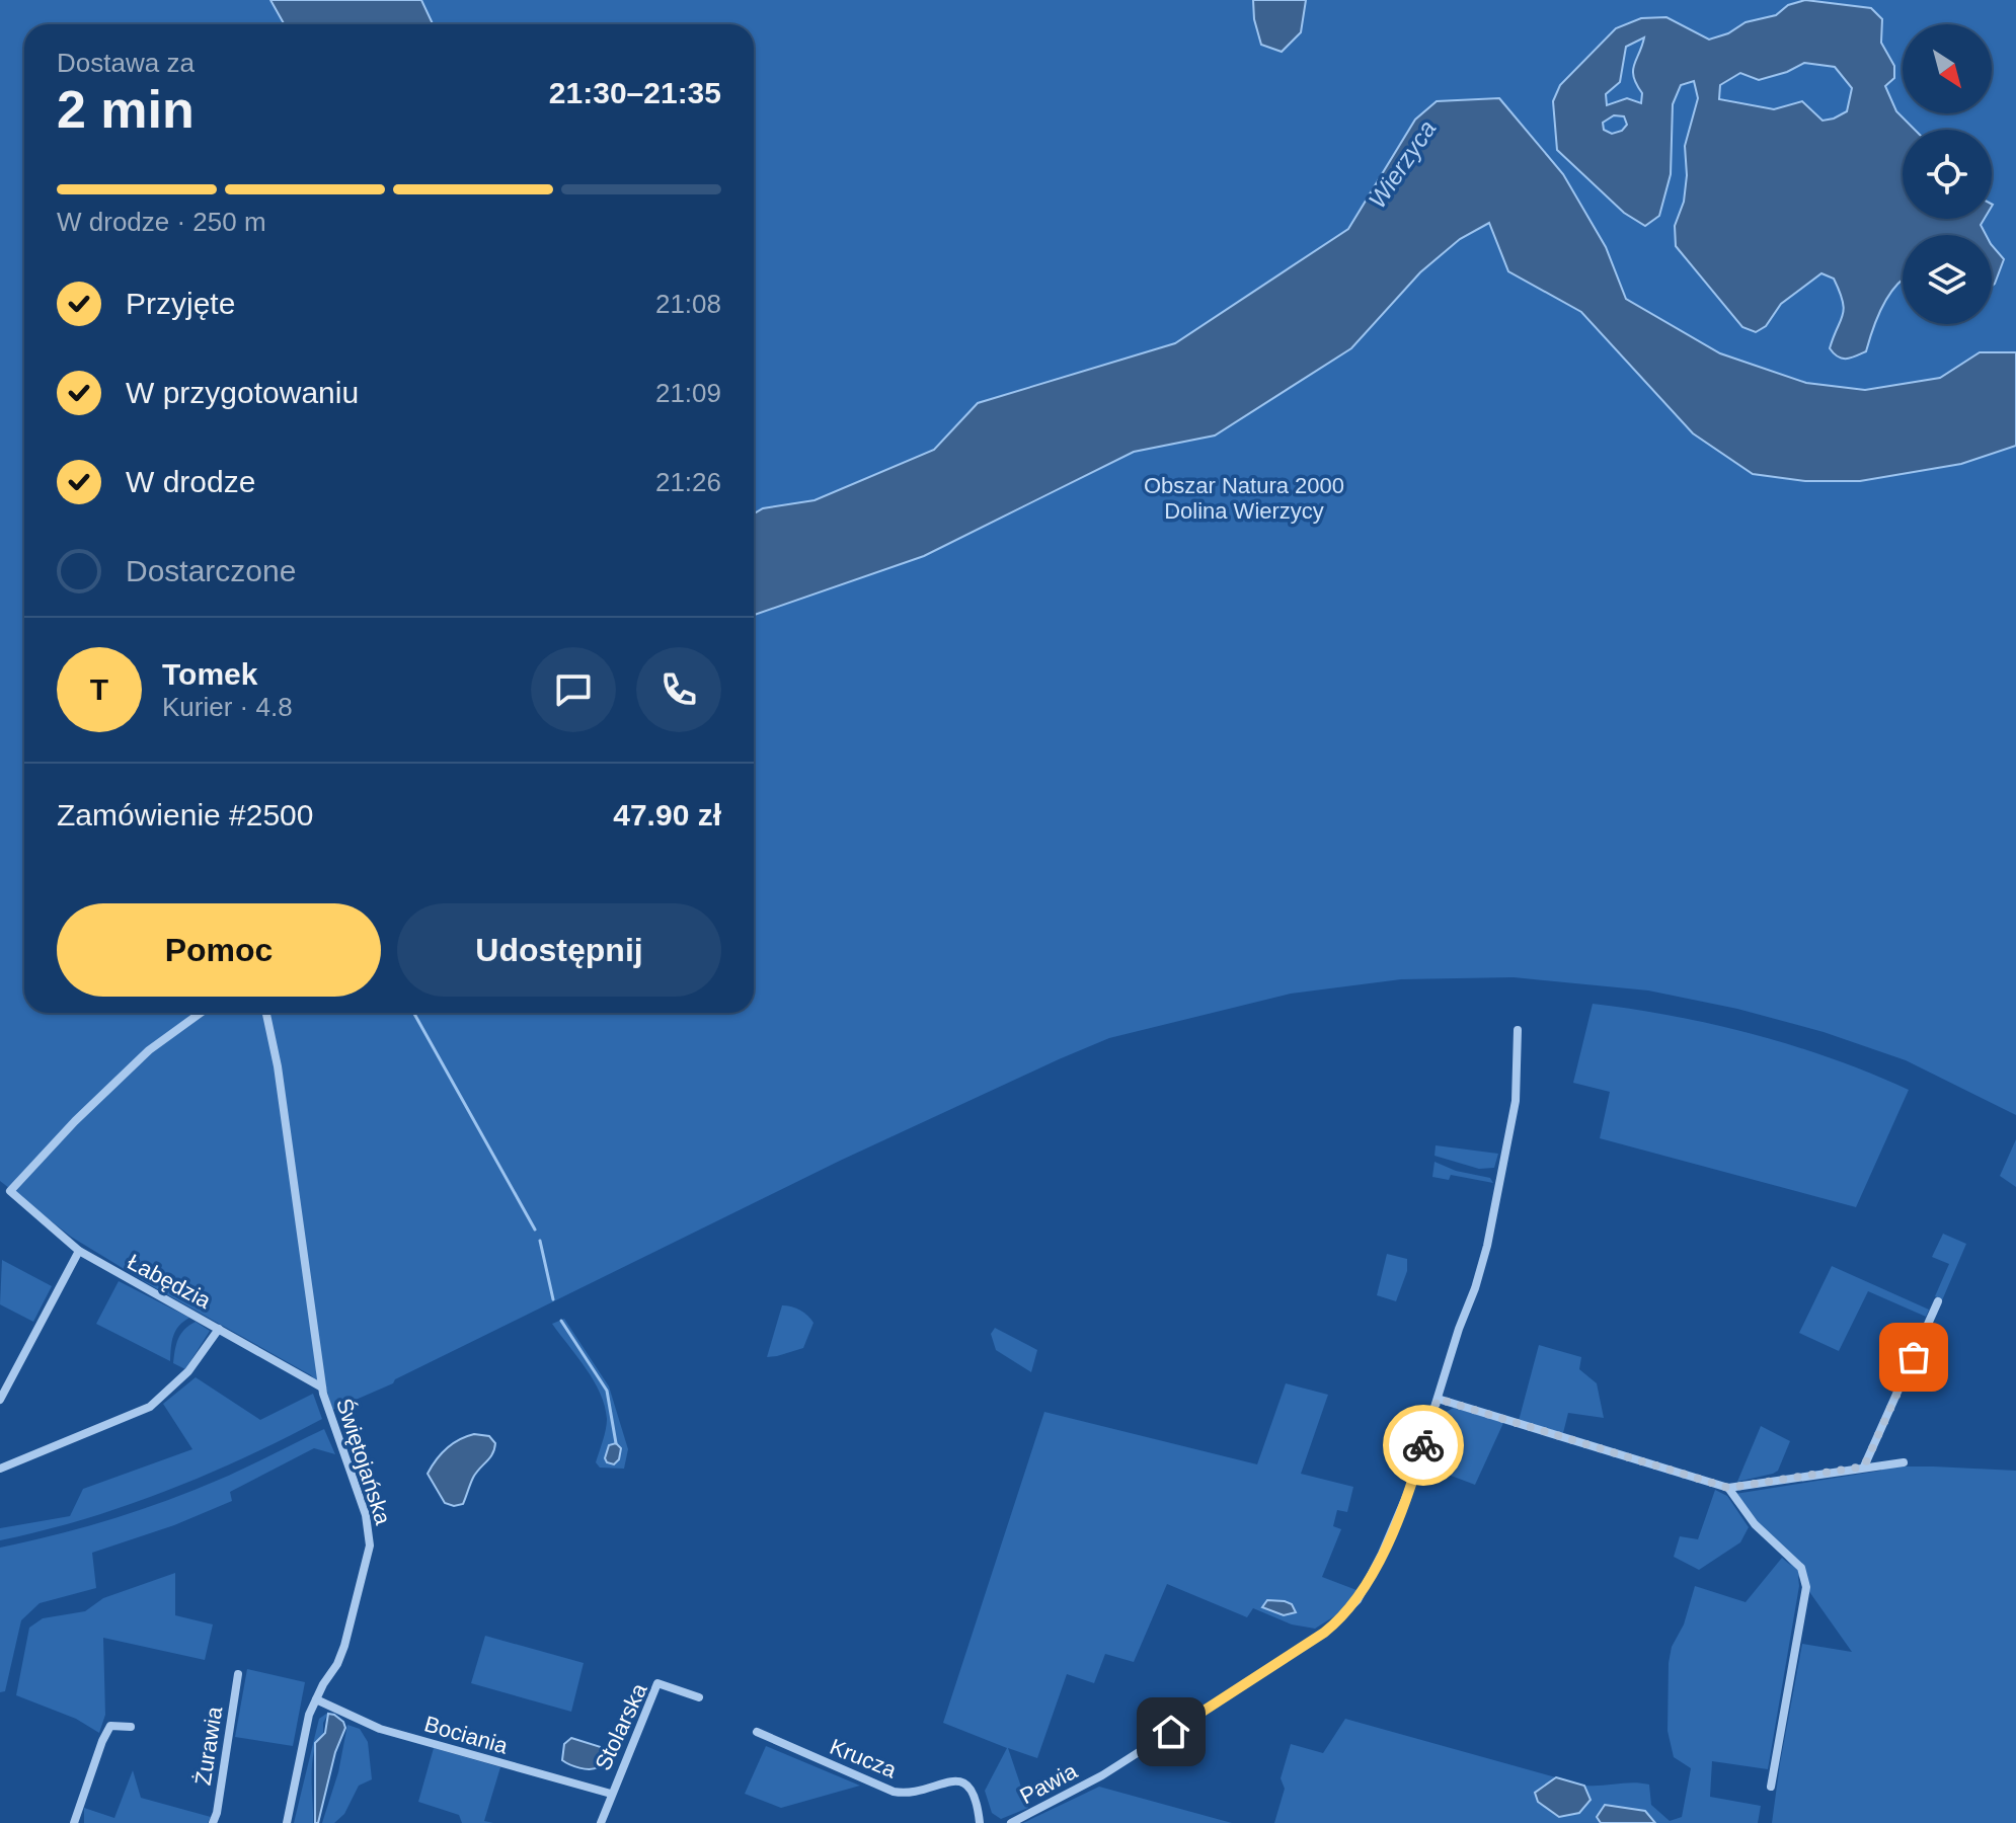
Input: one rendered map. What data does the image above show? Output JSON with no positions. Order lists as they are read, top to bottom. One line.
{"streets":{"street":["Łabędzia","Świętojańska","Stolarska","Bociania","Żurawia","Krucza","Pawia"]},"crossings":[["Łabędzia","Świętojańska"],["Świętojańska","Bociania"],["Stolarska","Bociania"]],"water":["Wierzyca"],"parks":["Obszar Natura 2000 Dolina Wierzycy"],"north":"bottom right","page":{"heading":["2 min","Dostawa za","21:30–21:35"],"panel":["Tomek","Kurier · 4.8","Zamówienie #2500","47.90 zł"],"bar":"W drodze · 250 m","list":[["Przyjęte","21:08"],["W przygotowaniu","21:09"],["W drodze","21:26"],"Dostarczone"],"round":"T","buttons":["Pomoc","Udostępnij"]}}
